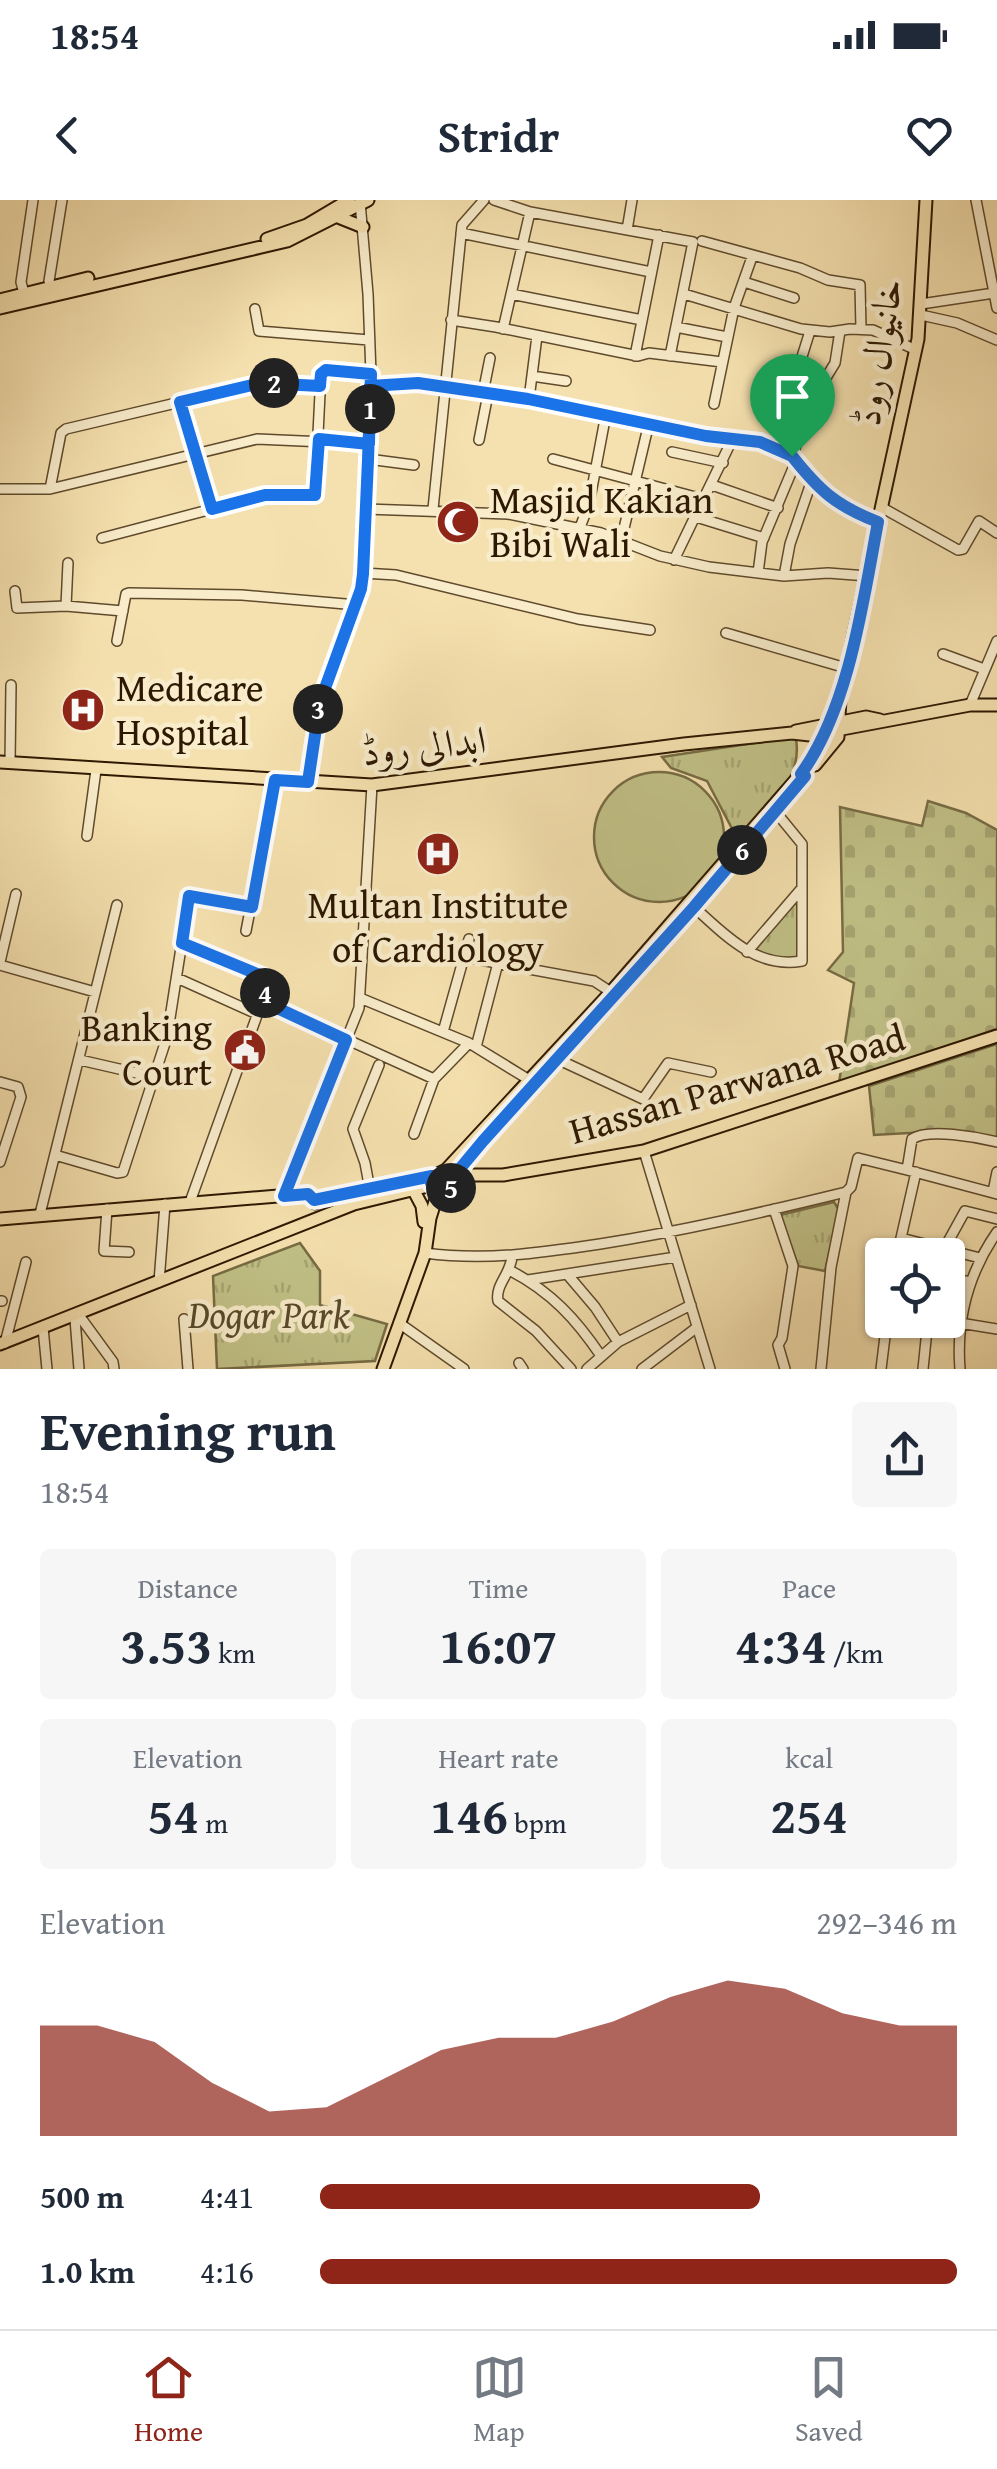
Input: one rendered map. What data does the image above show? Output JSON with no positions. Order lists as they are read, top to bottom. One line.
{"streets":{"main road":["خانیوال روڈ","ابدالی روڈ","Hassan Parwana Road"]},"crossings":[["خانیوال روڈ","ابدالی روڈ"]],"parks":["Dogar Park"],"places":{"mosque":["Masjid Kakian Bibi Wali"],"hospital":["Medicare Hospital","Multan Institute of Cardiology"],"public building":["Banking Court"]},"page":{"status":"18:54","header":"Stridr","pins":["2","1","3","6","4","5"],"heading":["Evening run","18:54"],"stats":[["Distance","3.53 km"],["Time","16:07"],["Pace","4:34 /km"],["Elevation","54 m"],["Heart rate","146 bpm"],["kcal","254"]],"chart":["Elevation","292–346 m"],"list":[{"name":"500 m","note":"4:41"},{"name":"1.0 km","note":"4:16"}],"tabs":["Home","Map","Saved"]}}
